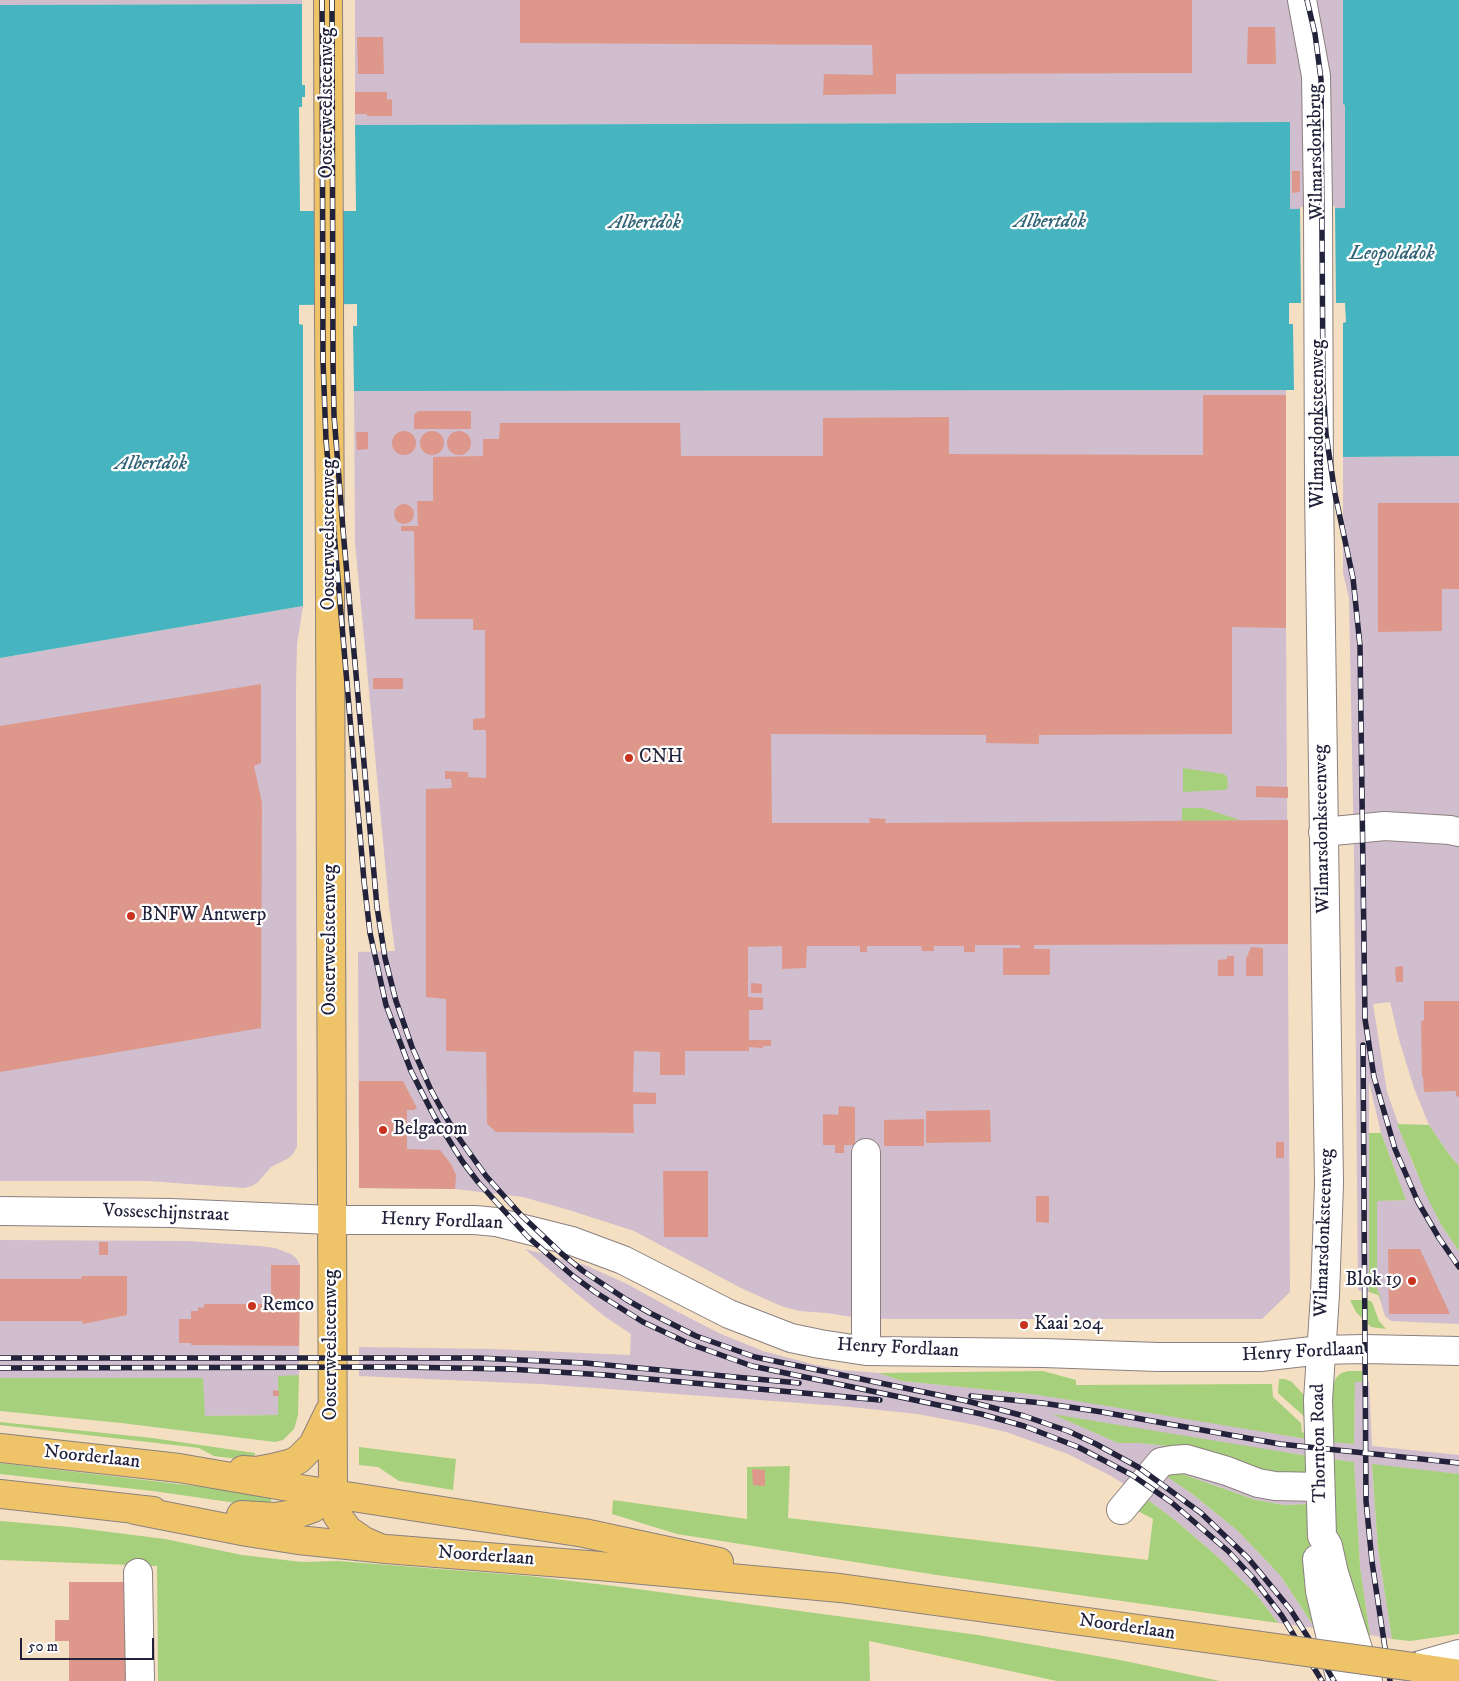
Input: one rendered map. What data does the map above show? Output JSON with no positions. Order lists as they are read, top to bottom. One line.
{"streets":{"main road":["Oosterweelsteenweg","Noorderlaan"],"street":["Wilmarsdonkbrug","Wilmarsdonksteenweg","Vosseschijnstraat","Henry Fordlaan","Thornton Road"]},"crossings":[["Oosterweelsteenweg","Vosseschijnstraat"],["Oosterweelsteenweg","Henry Fordlaan"],["Oosterweelsteenweg","Noorderlaan"],["Wilmarsdonkbrug","Wilmarsdonksteenweg"],["Wilmarsdonksteenweg","Henry Fordlaan"],["Wilmarsdonksteenweg","Thornton Road"],["Vosseschijnstraat","Henry Fordlaan"],["Henry Fordlaan","Thornton Road"]],"water":["Albertdok","Leopolddok"],"places":["CNH","BNFW Antwerp","Belgacom","Blok 19","Remco","Kaai 204"],"scale_bar":"50 m"}
